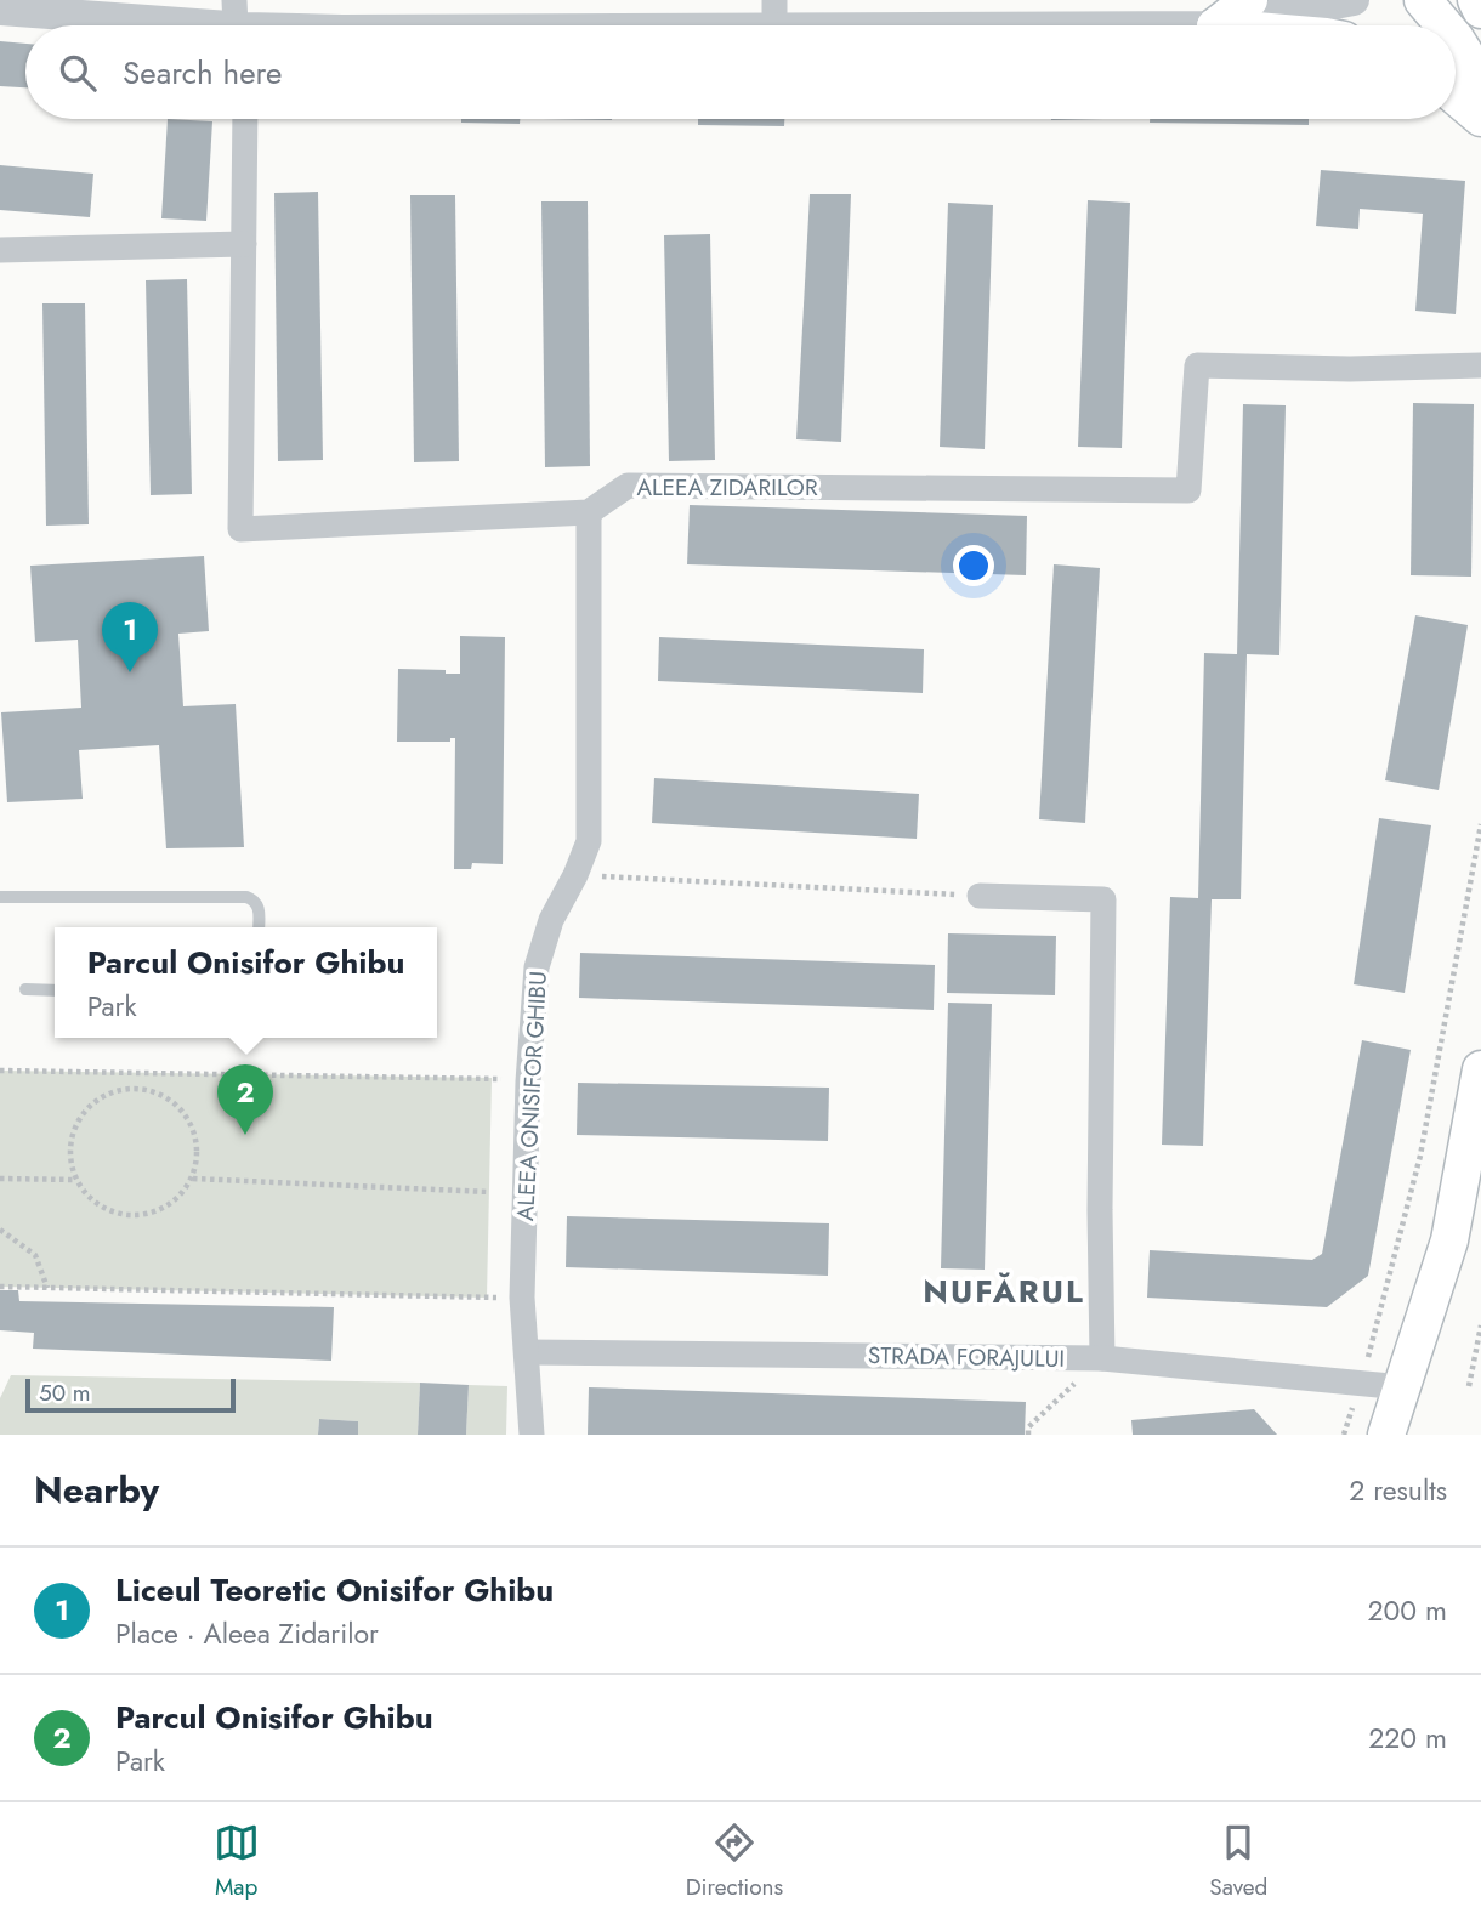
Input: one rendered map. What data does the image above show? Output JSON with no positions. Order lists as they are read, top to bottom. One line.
{"streets":{"street":["ALEEA ZIDARILOR","ALEEA ONISIFOR GHIBU","STRADA FORAJULUI"]},"crossings":[["ALEEA ZIDARILOR","ALEEA ONISIFOR GHIBU"],["ALEEA ONISIFOR GHIBU","STRADA FORAJULUI"]],"districts":["NUFĂRUL"],"scale_bar":"50 m","page":{"search":"Search here","pins":["1","2"],"popup":["Parcul Onisifor Ghibu","Park"],"scale":"50 m","heading":["Nearby","2 results"],"list":[{"mark":"1","name":"Liceul Teoretic Onisifor Ghibu","note":"Place · Aleea Zidarilor","value":"200 m"},{"mark":"2","name":"Parcul Onisifor Ghibu","note":"Park","value":"220 m"}],"nav":["Map","Directions","Saved"]}}
